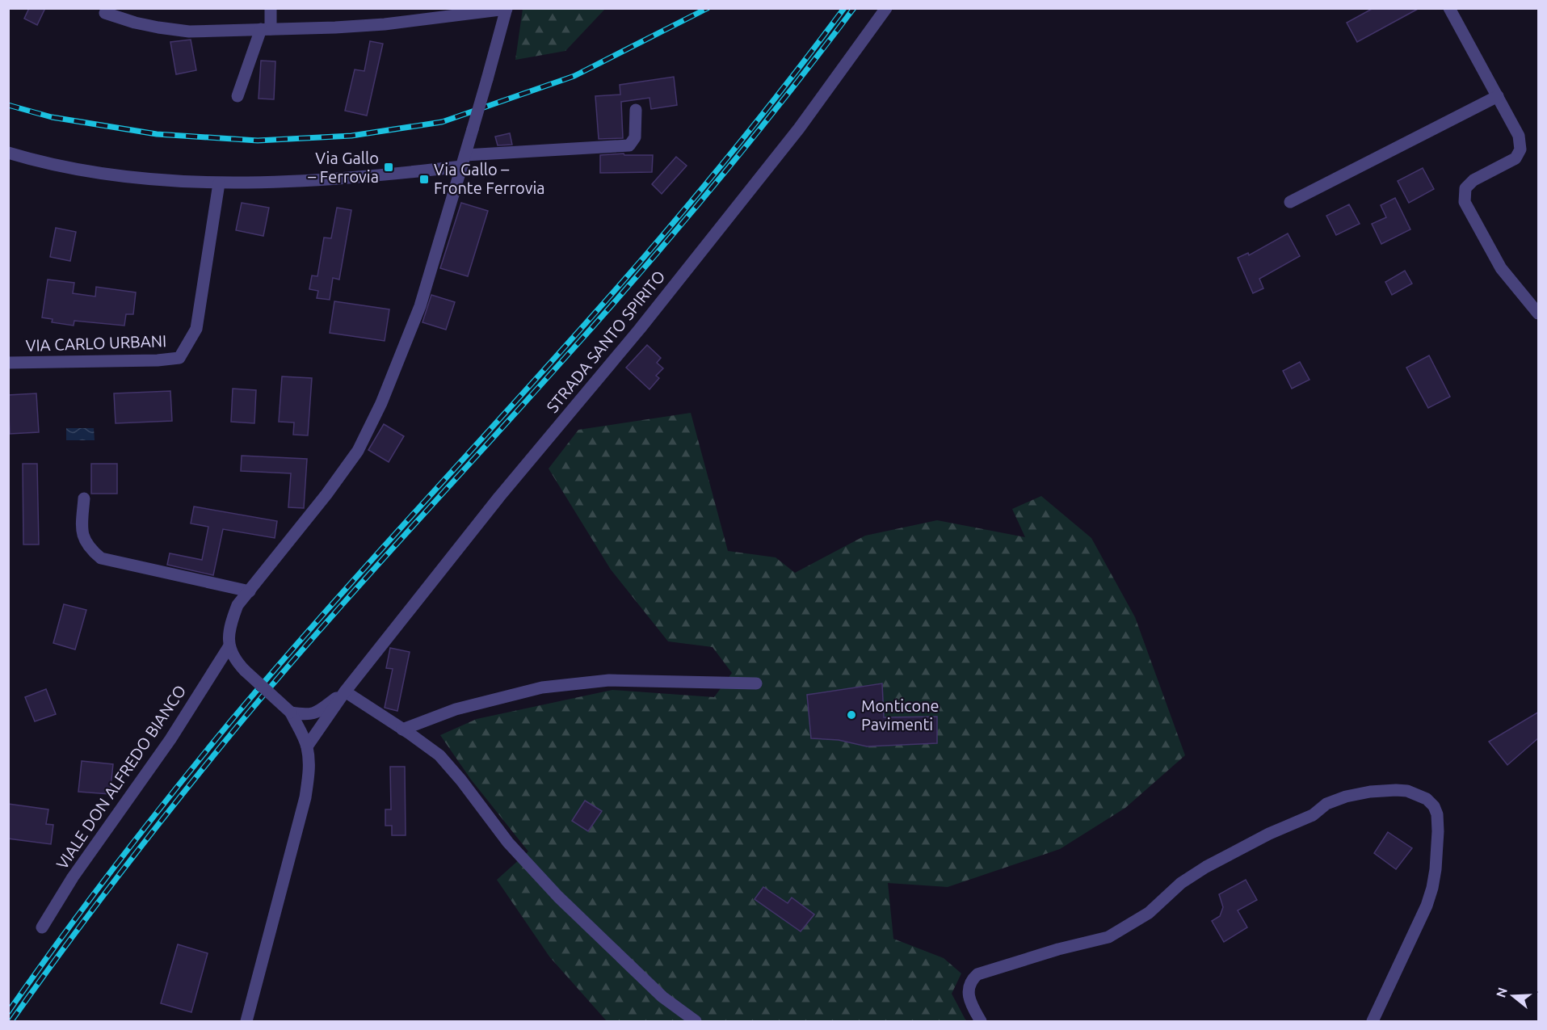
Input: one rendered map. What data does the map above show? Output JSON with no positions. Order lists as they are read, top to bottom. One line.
{"streets":{"street":["STRADA SANTO SPIRITO","VIA CARLO URBANI","VIALE DON ALFREDO BIANCO"]},"places":{"transit":["Via Gallo – Ferrovia","Via Gallo – Fronte Ferrovia"],"other":["Monticone Pavimenti"]},"north":"left"}
